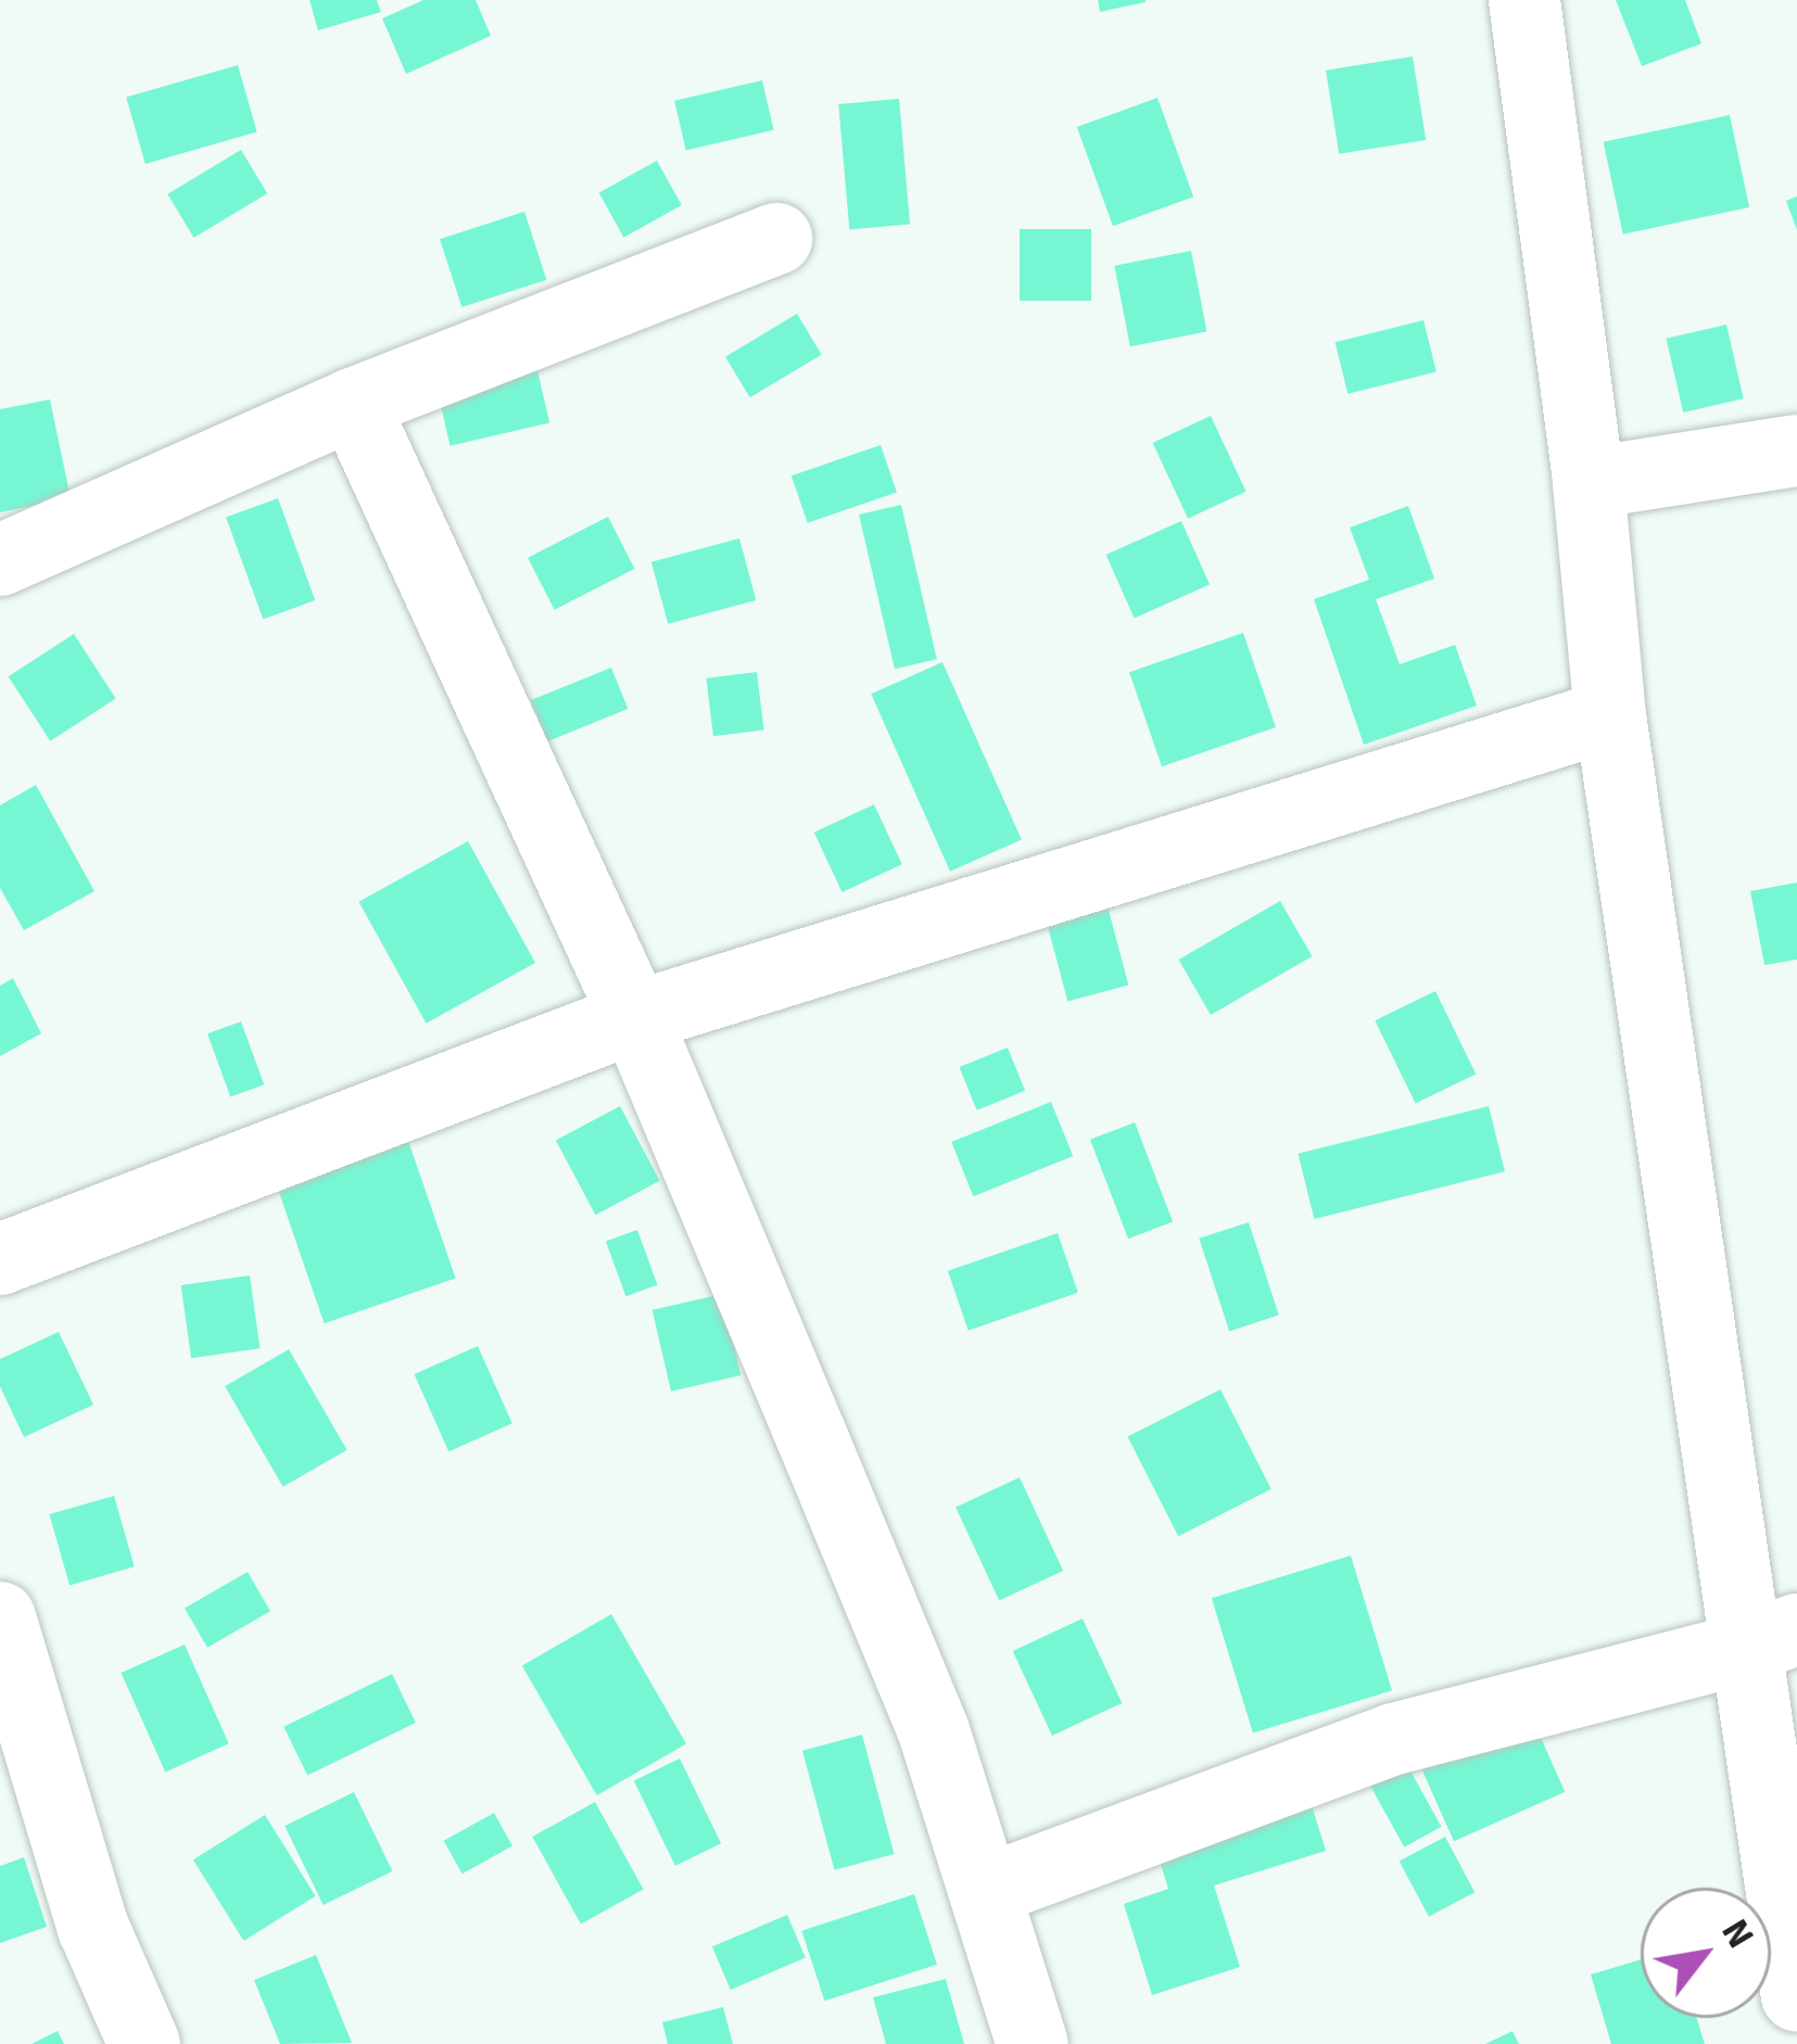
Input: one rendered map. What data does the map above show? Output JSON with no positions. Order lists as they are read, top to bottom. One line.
{"north":"top right"}
